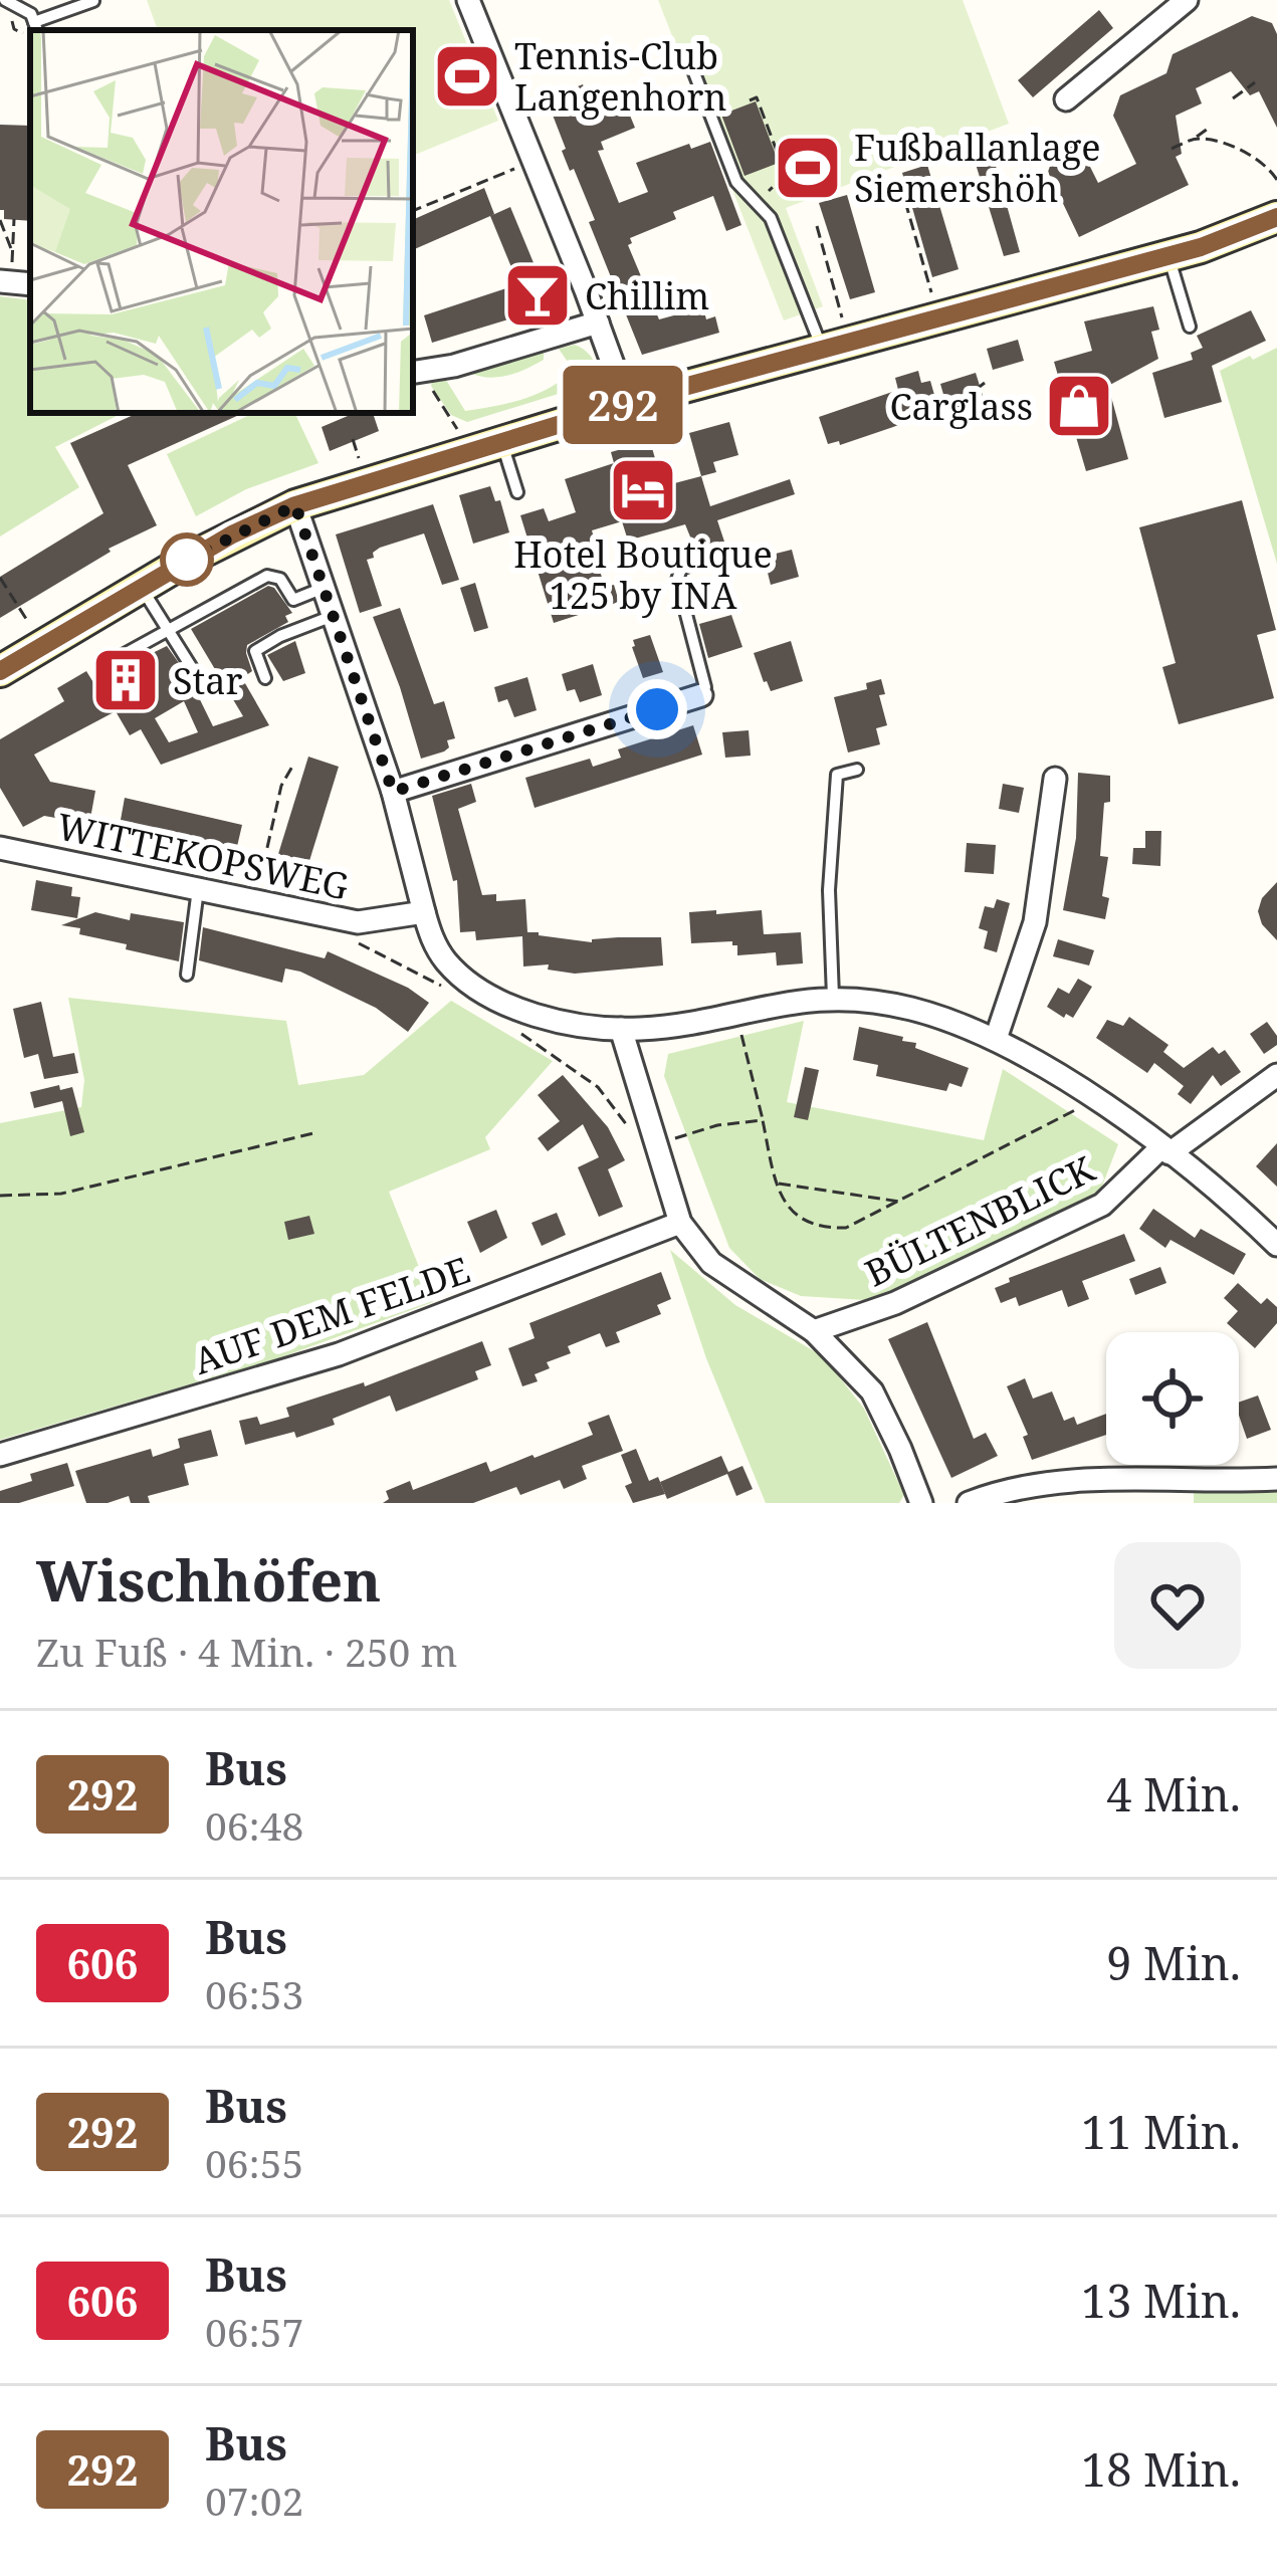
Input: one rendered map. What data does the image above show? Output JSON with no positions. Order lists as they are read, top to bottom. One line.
{"streets":{"street":["WITTEKOPSWEG","BÜLTENBLICK","AUF DEM FELDE"]},"places":{"sports":["Tennis-Club Langenhorn","Fußballanlage Siemershöh"],"bar":["Chillim"],"shop":["Carglass"],"hotel":["Hotel Boutique 125 by INA"],"building":["Star"]},"lines":["bus line 292"],"page":{"on_map":"292","heading":["Wischhöfen","Zu Fuß · 4 Min. · 250 m"],"list":[{"mark":"292","name":"Bus","note":"06:48","value":"4 Min."},{"mark":"606","name":"Bus","note":"06:53","value":"9 Min."},{"mark":"292","name":"Bus","note":"06:55","value":"11 Min."},{"mark":"606","name":"Bus","note":"06:57","value":"13 Min."},{"mark":"292","name":"Bus","note":"07:02","value":"18 Min."}]}}
